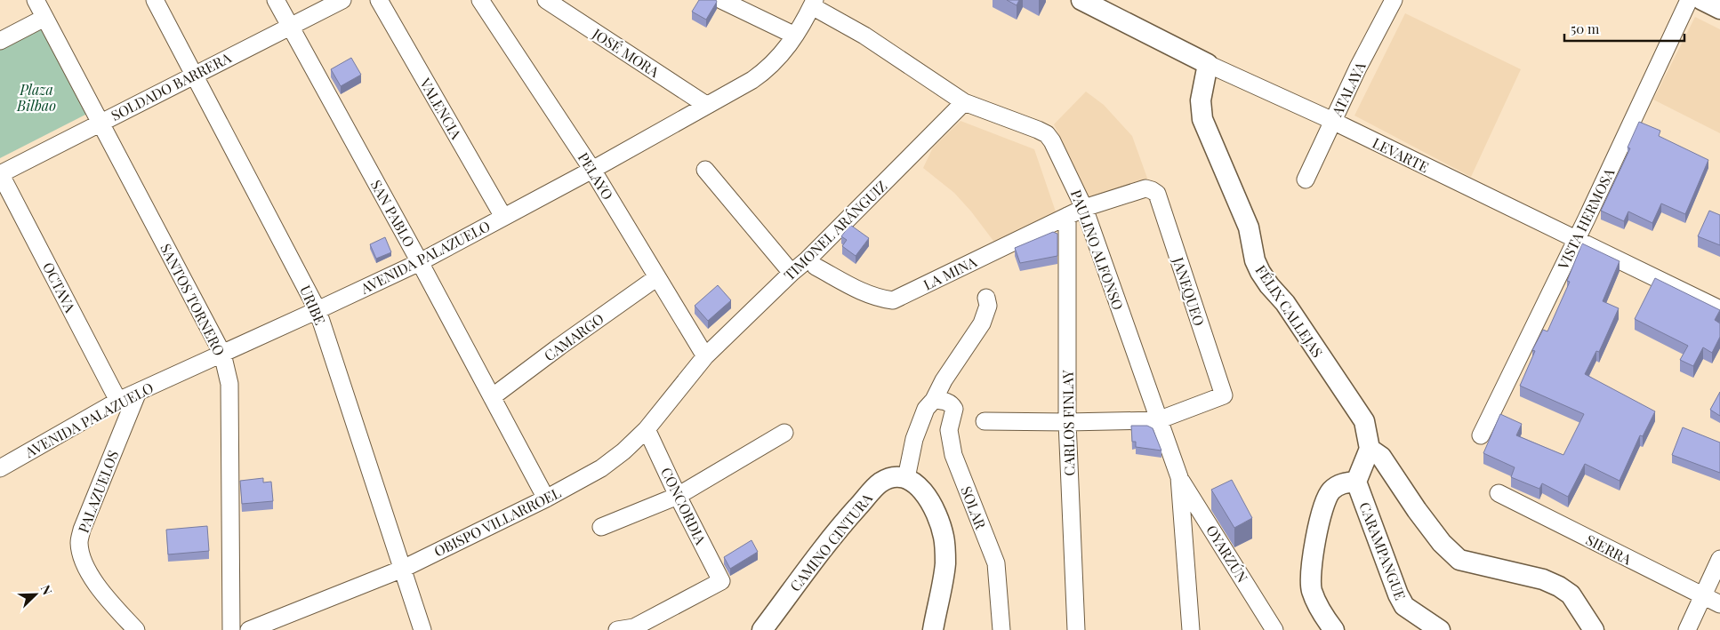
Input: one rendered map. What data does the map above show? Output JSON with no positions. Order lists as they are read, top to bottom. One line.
{"streets":{"main road":["LEVARTE","FÉLIX CALLEJAS","CAMINO CINTURA","CARAMPANGUE"],"street":["JOSÉ MORA","SOLDADO BARRERA","ATALAYA","VALENCIA","PELAYO","SAN PABLO","VISTA HERMOSA","TIMONEL ARÁNGUIZ","PAULINO ALFONSO","AVENIDA PALAZUELO","LA MINA","OCTAVA","JANEQUEO","SANTOS TORNERO","URIBE","CAMARGO","CARLOS FINLAY","PALAZUELOS","CONCORDIA","SOLAR","OBISPO VILLARROEL","SIERRA","OYARZÚN"]},"crossings":[["JOSÉ MORA","AVENIDA PALAZUELO"],["SOLDADO BARRERA","SAN PABLO"],["SOLDADO BARRERA","OCTAVA"],["SOLDADO BARRERA","SANTOS TORNERO"],["SOLDADO BARRERA","URIBE"],["ATALAYA","LEVARTE"],["VALENCIA","AVENIDA PALAZUELO"],["LEVARTE","VISTA HERMOSA"],["LEVARTE","FÉLIX CALLEJAS"],["PELAYO","TIMONEL ARÁNGUIZ"],["PELAYO","AVENIDA PALAZUELO"],["PELAYO","CAMARGO"],["PELAYO","OBISPO VILLARROEL"],["SAN PABLO","AVENIDA PALAZUELO"],["SAN PABLO","CAMARGO"],["SAN PABLO","OBISPO VILLARROEL"],["TIMONEL ARÁNGUIZ","PAULINO ALFONSO"],["TIMONEL ARÁNGUIZ","OBISPO VILLARROEL"],["PAULINO ALFONSO","AVENIDA PALAZUELO"],["PAULINO ALFONSO","LA MINA"],["PAULINO ALFONSO","JANEQUEO"],["PAULINO ALFONSO","OYARZÚN"],["AVENIDA PALAZUELO","OCTAVA"],["AVENIDA PALAZUELO","SANTOS TORNERO"],["AVENIDA PALAZUELO","URIBE"],["AVENIDA PALAZUELO","PALAZUELOS"],["LA MINA","JANEQUEO"],["LA MINA","CARLOS FINLAY"],["URIBE","OBISPO VILLARROEL"],["CONCORDIA","OBISPO VILLARROEL"]],"parks":["Plaza Bilbao"],"scale_bar":"50 m","north":"top right"}
